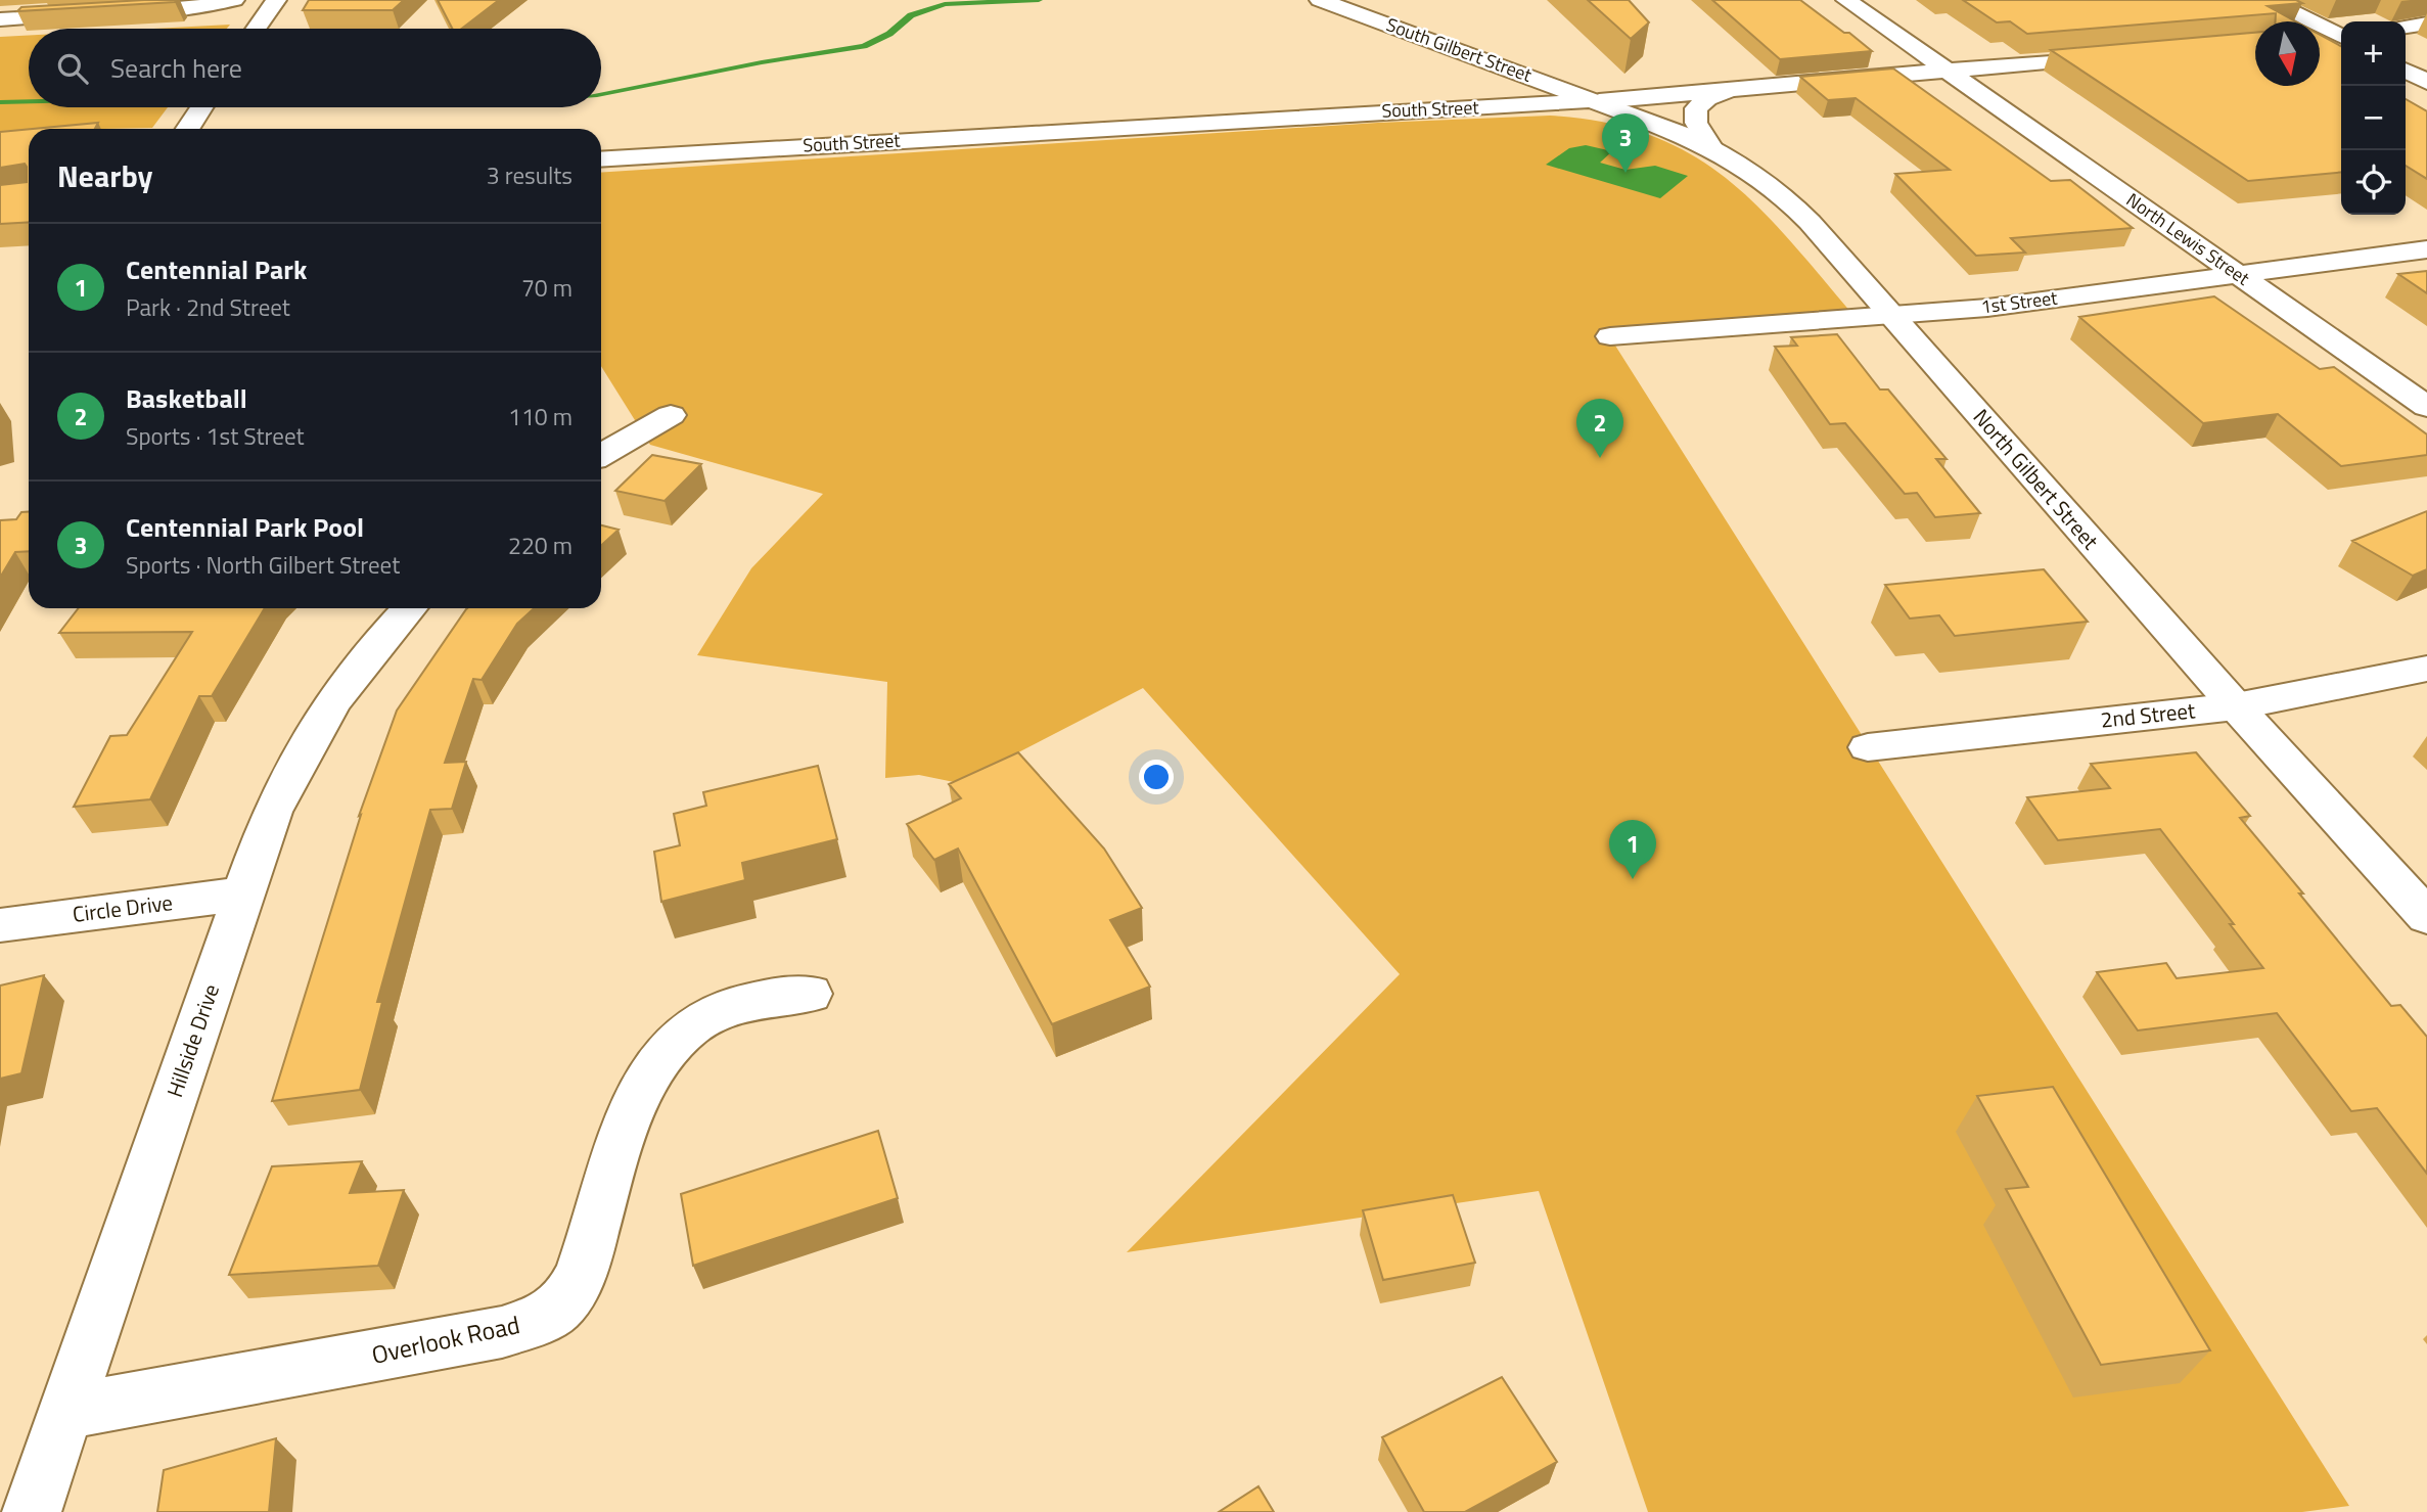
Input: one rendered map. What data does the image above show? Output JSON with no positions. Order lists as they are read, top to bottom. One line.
{"streets":{"street":["South Gilbert Street","South Street","North Lewis Street","1st Street","North Gilbert Street","2nd Street","Circle Drive","Hillside Drive","Overlook Road"]},"crossings":[["South Gilbert Street","South Street"],["South Gilbert Street","North Gilbert Street"],["South Street","North Lewis Street"],["South Street","North Gilbert Street"],["North Lewis Street","1st Street"],["1st Street","North Gilbert Street"],["North Gilbert Street","2nd Street"],["Circle Drive","Hillside Drive"],["Hillside Drive","Overlook Road"]],"north":"bottom","page":{"map_buttons":["+","−"],"search":"Search here","pins":["3","2","1"],"heading":["Nearby","3 results"],"list":[{"mark":"1","name":"Centennial Park","note":"Park · 2nd Street","value":"70 m"},{"mark":"2","name":"Basketball","note":"Sports · 1st Street","value":"110 m"},{"mark":"3","name":"Centennial Park Pool","note":"Sports · North Gilbert Street","value":"220 m"}]}}
